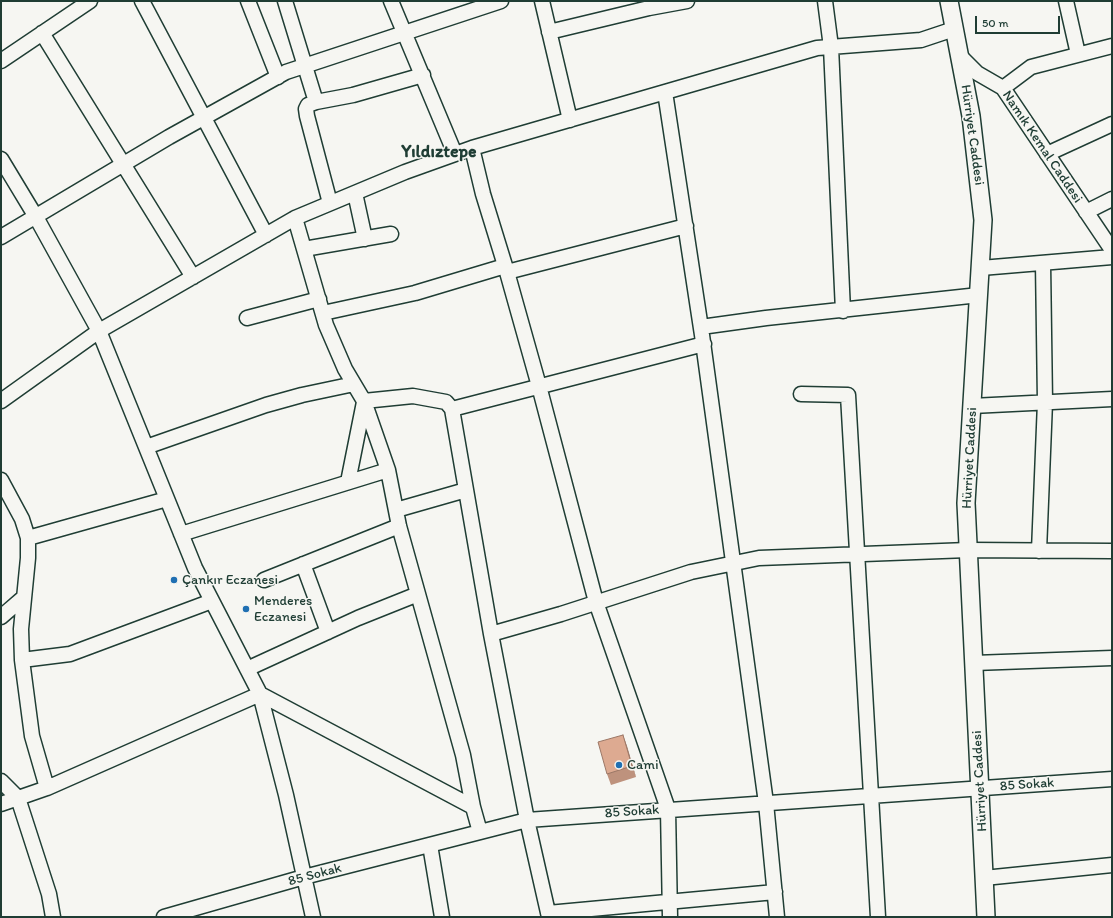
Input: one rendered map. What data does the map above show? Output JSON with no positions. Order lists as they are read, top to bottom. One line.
{"streets":{"street":["Hürriyet Caddesi","Namık Kemal Caddesi","85 Sokak"]},"crossings":[["Hürriyet Caddesi","Namık Kemal Caddesi"],["Hürriyet Caddesi","85 Sokak"]],"districts":["Yıldıztepe"],"places":["Çankır Eczanesi","Menderes Eczanesi","Cami"],"scale_bar":"50 m"}
